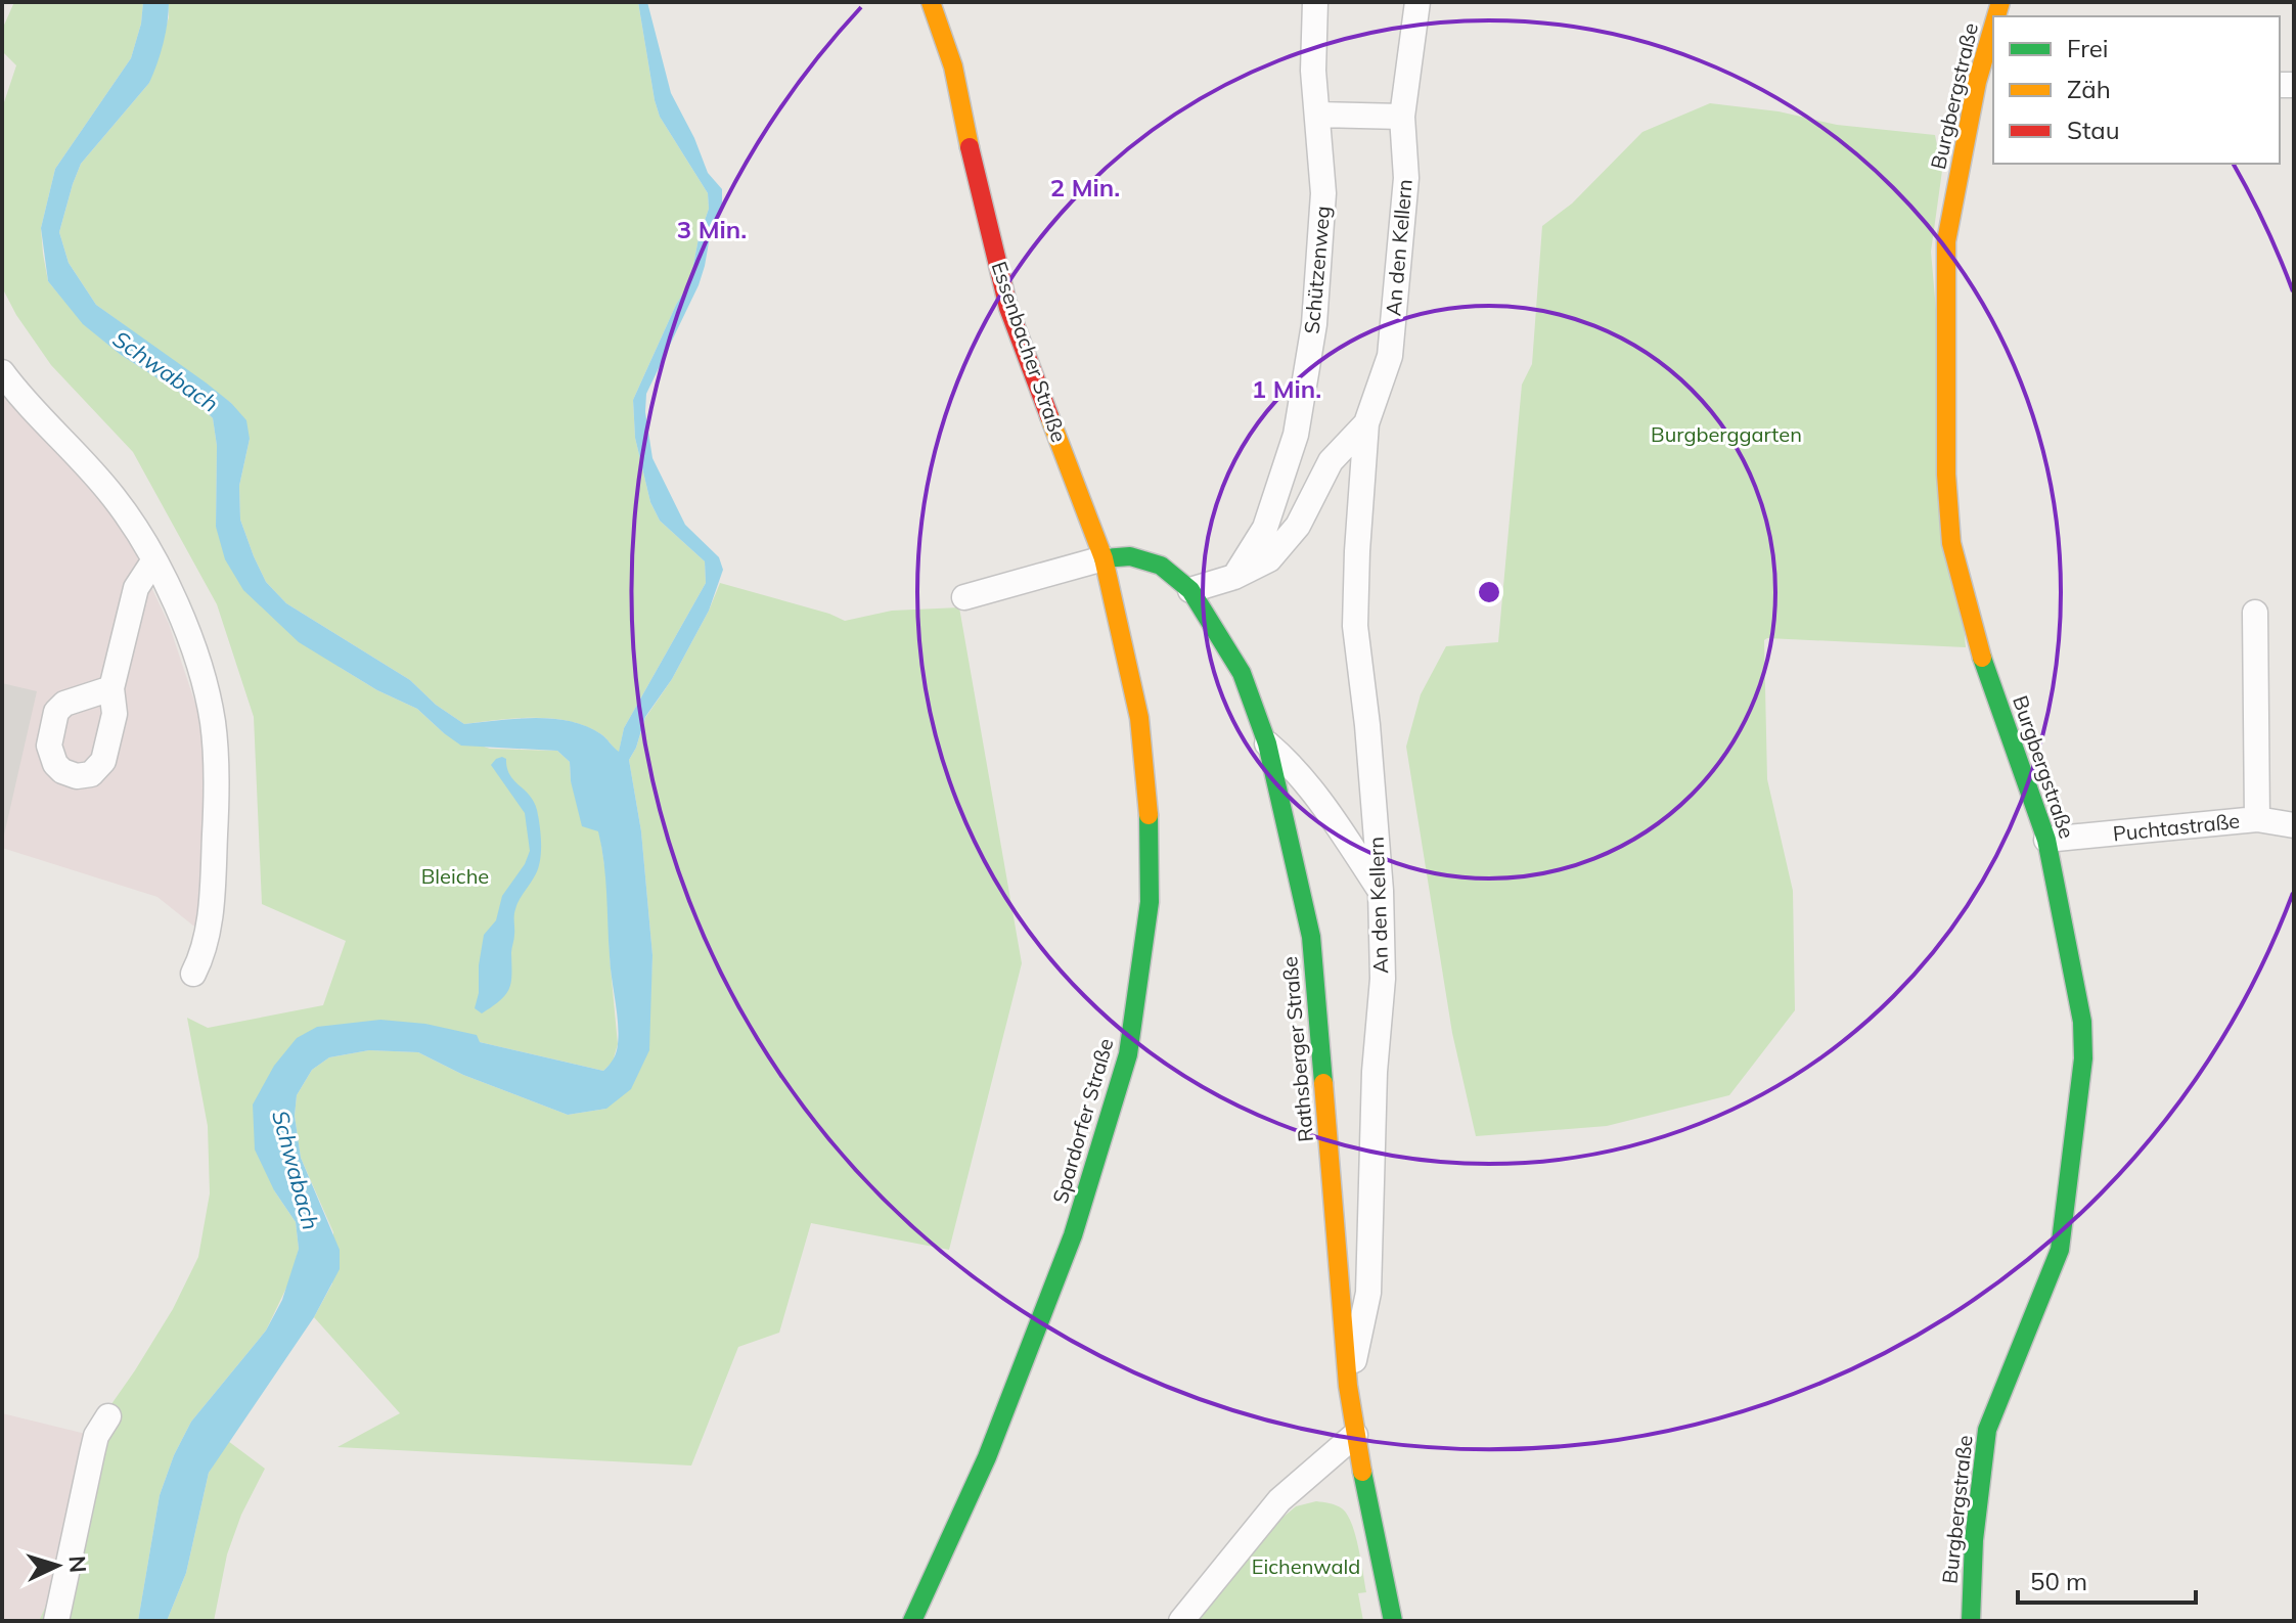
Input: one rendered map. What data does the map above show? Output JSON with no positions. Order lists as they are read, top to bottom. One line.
{"streets":{"street":["Burgbergstraße","An den Kellern","Schützenweg","Essenbacher Straße","Puchtastraße","Rathsberger Straße","Spardorfer Straße"]},"crossings":[["Burgbergstraße","Puchtastraße"],["An den Kellern","Schützenweg"],["An den Kellern","Rathsberger Straße"],["Essenbacher Straße","Rathsberger Straße"],["Essenbacher Straße","Spardorfer Straße"],["Rathsberger Straße","Spardorfer Straße"]],"water":["Schwabach"],"parks":["Burgberggarten","Bleiche","Eichenwald"],"legend":["Frei","Zäh","Stau"],"scale_bar":"50 m","north":"right","rings":["2 Min.","3 Min.","1 Min."]}
